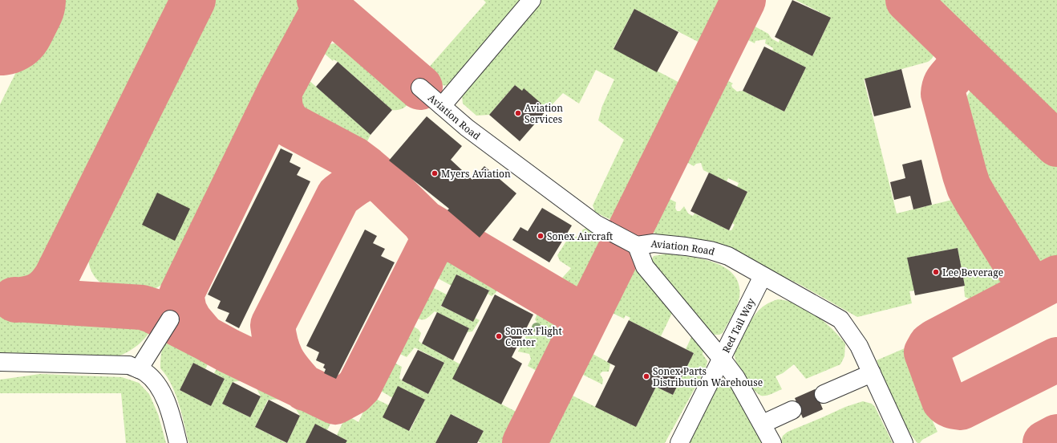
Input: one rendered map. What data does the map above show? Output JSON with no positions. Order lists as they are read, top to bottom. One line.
{"streets":{"lane":["Aviation Road","Red Tail Way"]},"crossings":[["Aviation Road","Red Tail Way"]],"places":["Aviation Services","Myers Aviation","Sonex Aircraft","Lee Beverage","Sonex Flight Center","Sonex Parts Distribution Warehouse"]}
